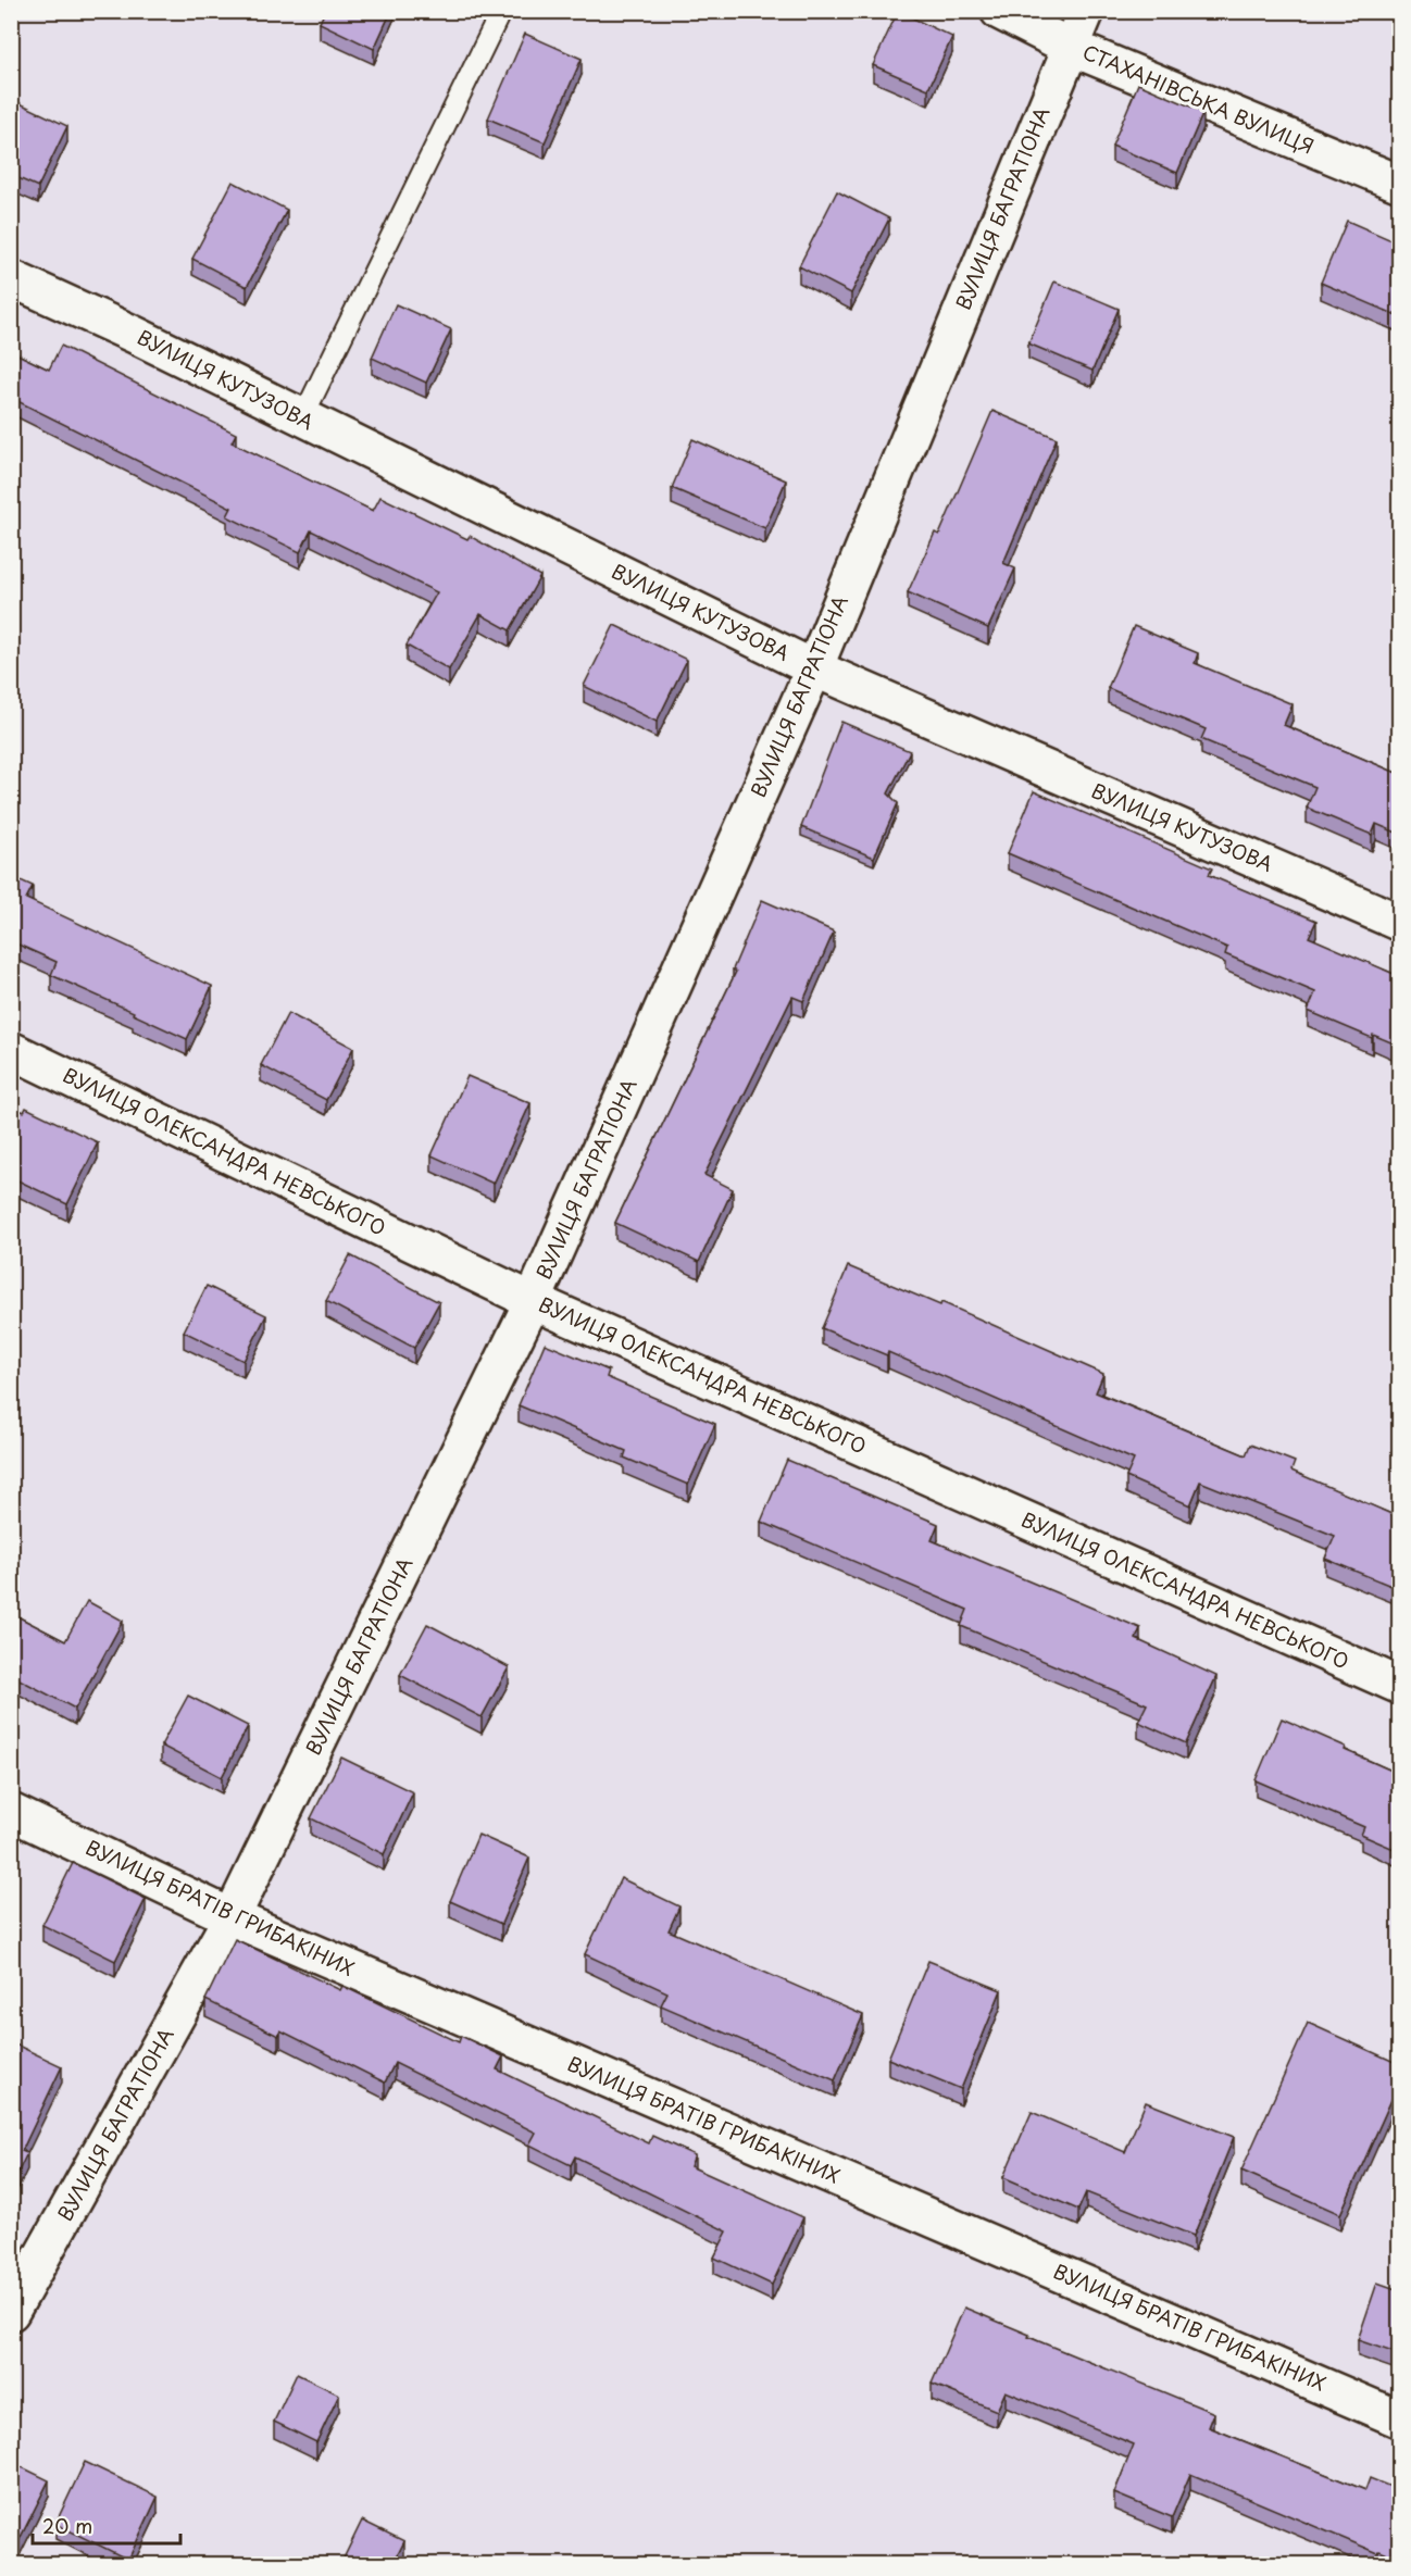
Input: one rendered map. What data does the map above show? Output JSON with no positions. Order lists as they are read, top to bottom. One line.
{"streets":{"street":["СТАХАНІВСЬКА ВУЛИЦЯ","ВУЛИЦЯ БАГРАТІОНА","ВУЛИЦЯ КУТУЗОВА","ВУЛИЦЯ ОЛЕКСАНДРА НЕВСЬКОГО","ВУЛИЦЯ БРАТІВ ГРИБАКІНИХ"]},"crossings":[["СТАХАНІВСЬКА ВУЛИЦЯ","ВУЛИЦЯ БАГРАТІОНА"],["ВУЛИЦЯ БАГРАТІОНА","ВУЛИЦЯ КУТУЗОВА"],["ВУЛИЦЯ БАГРАТІОНА","ВУЛИЦЯ ОЛЕКСАНДРА НЕВСЬКОГО"],["ВУЛИЦЯ БАГРАТІОНА","ВУЛИЦЯ БРАТІВ ГРИБАКІНИХ"]],"scale_bar":"20 m"}
